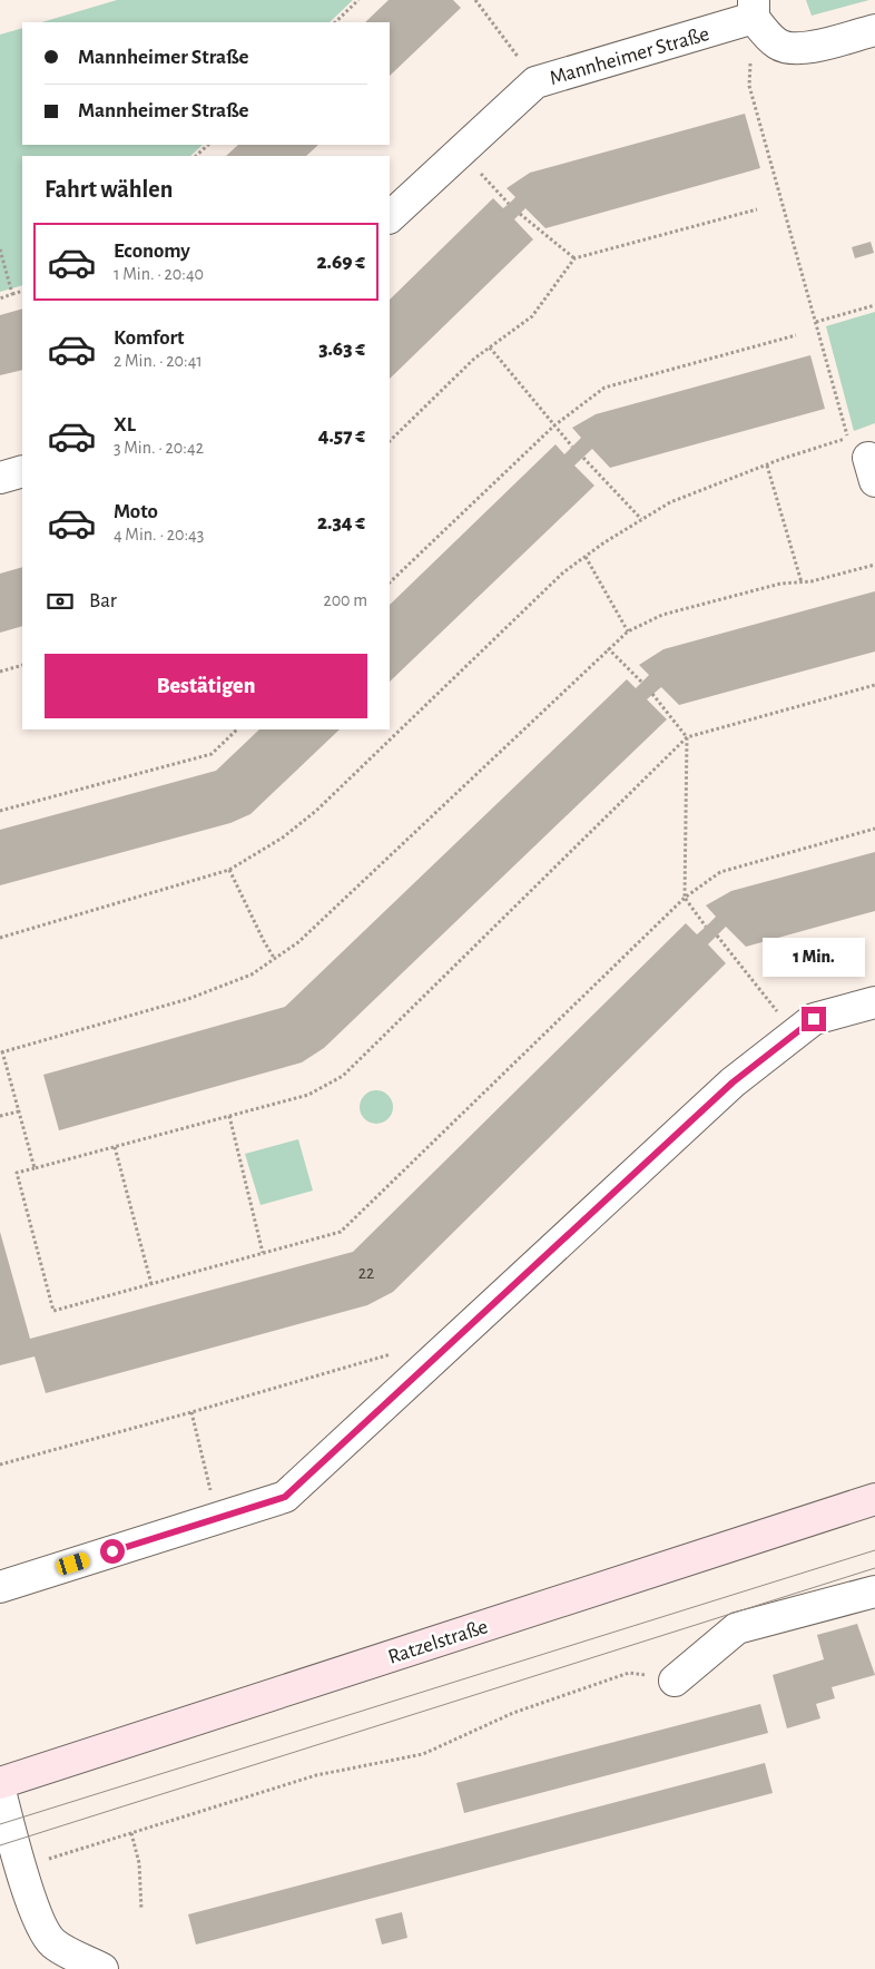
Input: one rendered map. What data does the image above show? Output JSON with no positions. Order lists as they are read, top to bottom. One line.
{"streets":{"main road":["Ratzelstraße"],"street":["Mannheimer Straße"]},"house_numbers":["22"],"page":{"banner":["Mannheimer Straße","Mannheimer Straße"],"heading":"Fahrt wählen","list":[{"name":"Economy","note":"1 Min. · 20:40","value":"2.69 €"},{"name":"Komfort","note":"2 Min. · 20:41","value":"3.63 €"},{"name":"XL","note":"3 Min. · 20:42","value":"4.57 €"},{"name":"Moto","note":"4 Min. · 20:43","value":"2.34 €"}],"pay":["Bar","200 m"],"buttons":"Bestätigen","bubble":"1 Min."}}
